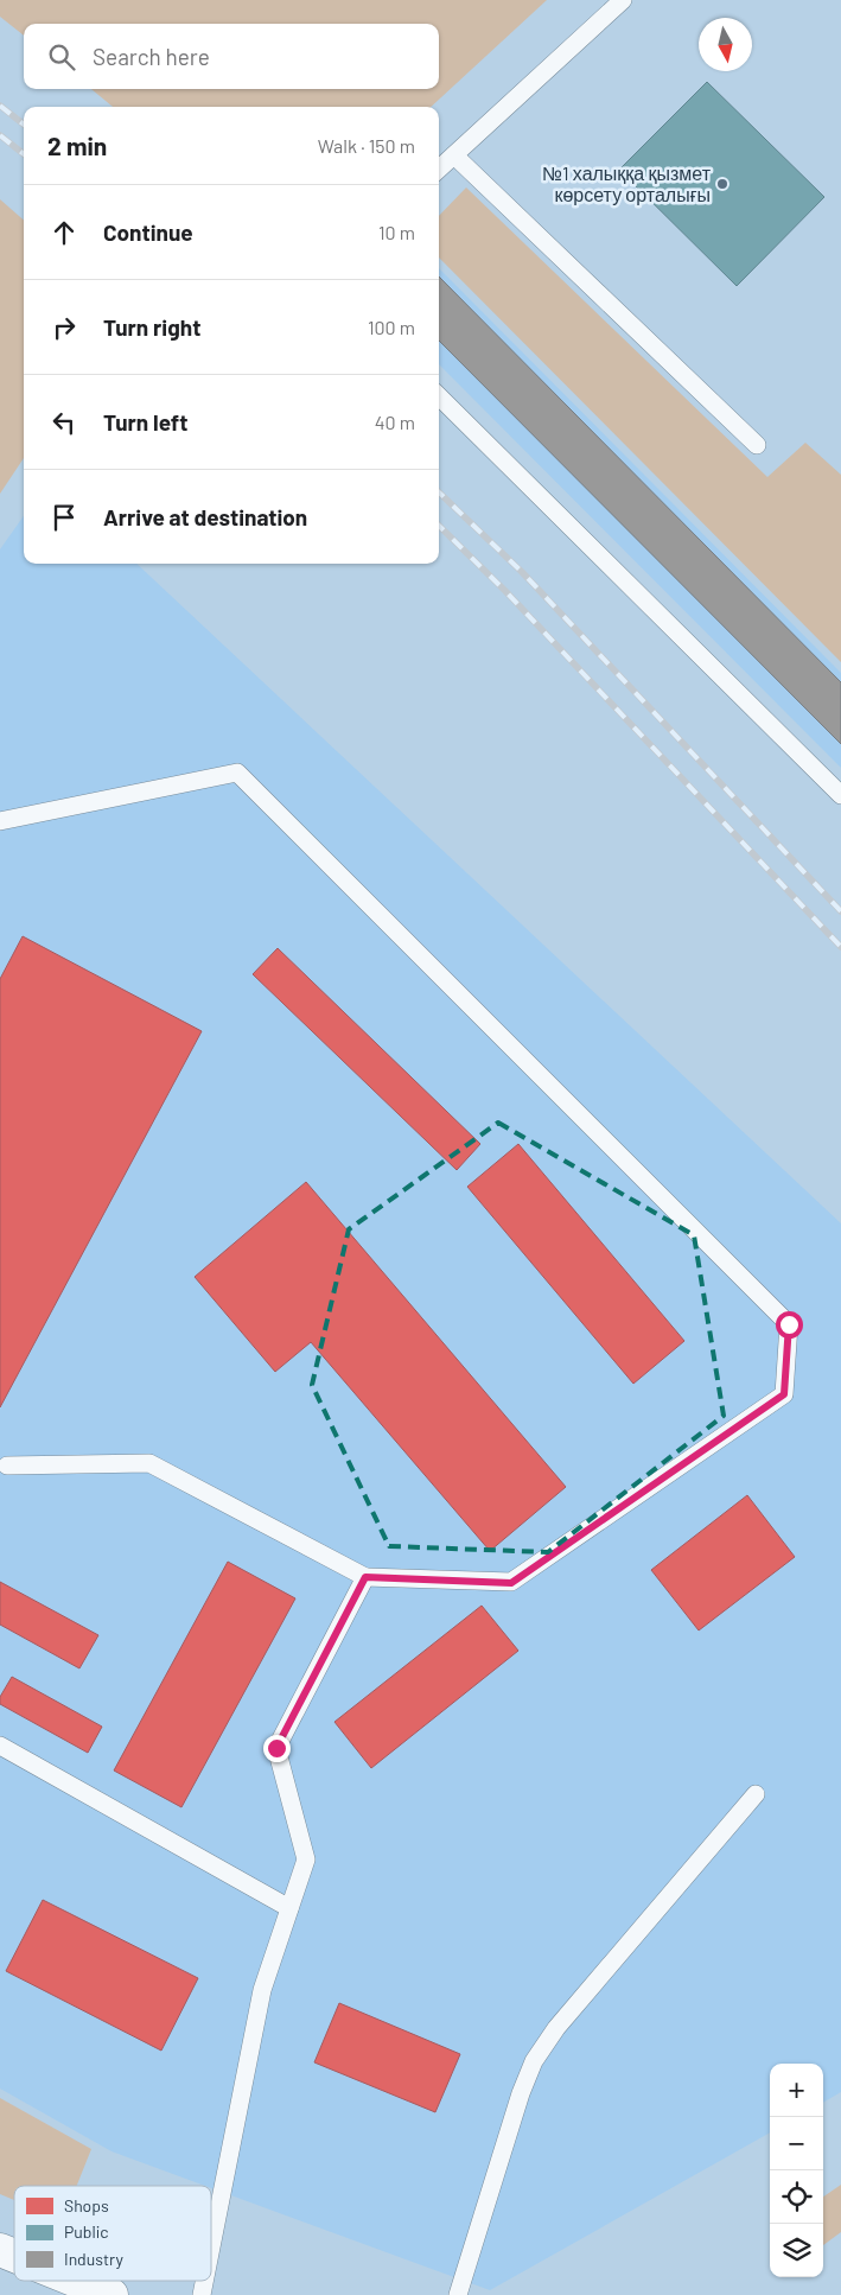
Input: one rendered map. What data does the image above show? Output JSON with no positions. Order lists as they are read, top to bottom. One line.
{"places":["№1 халыққа қызмет көрсету орталығы"],"legend":["Shops","Public","Industry"],"north":"bottom","page":{"search":"Search here","heading":["2 min","Walk · 150 m"],"list":[["Continue","10 m"],["Turn right","100 m"],["Turn left","40 m"],"Arrive at destination"],"map_buttons":["+","−"]}}
